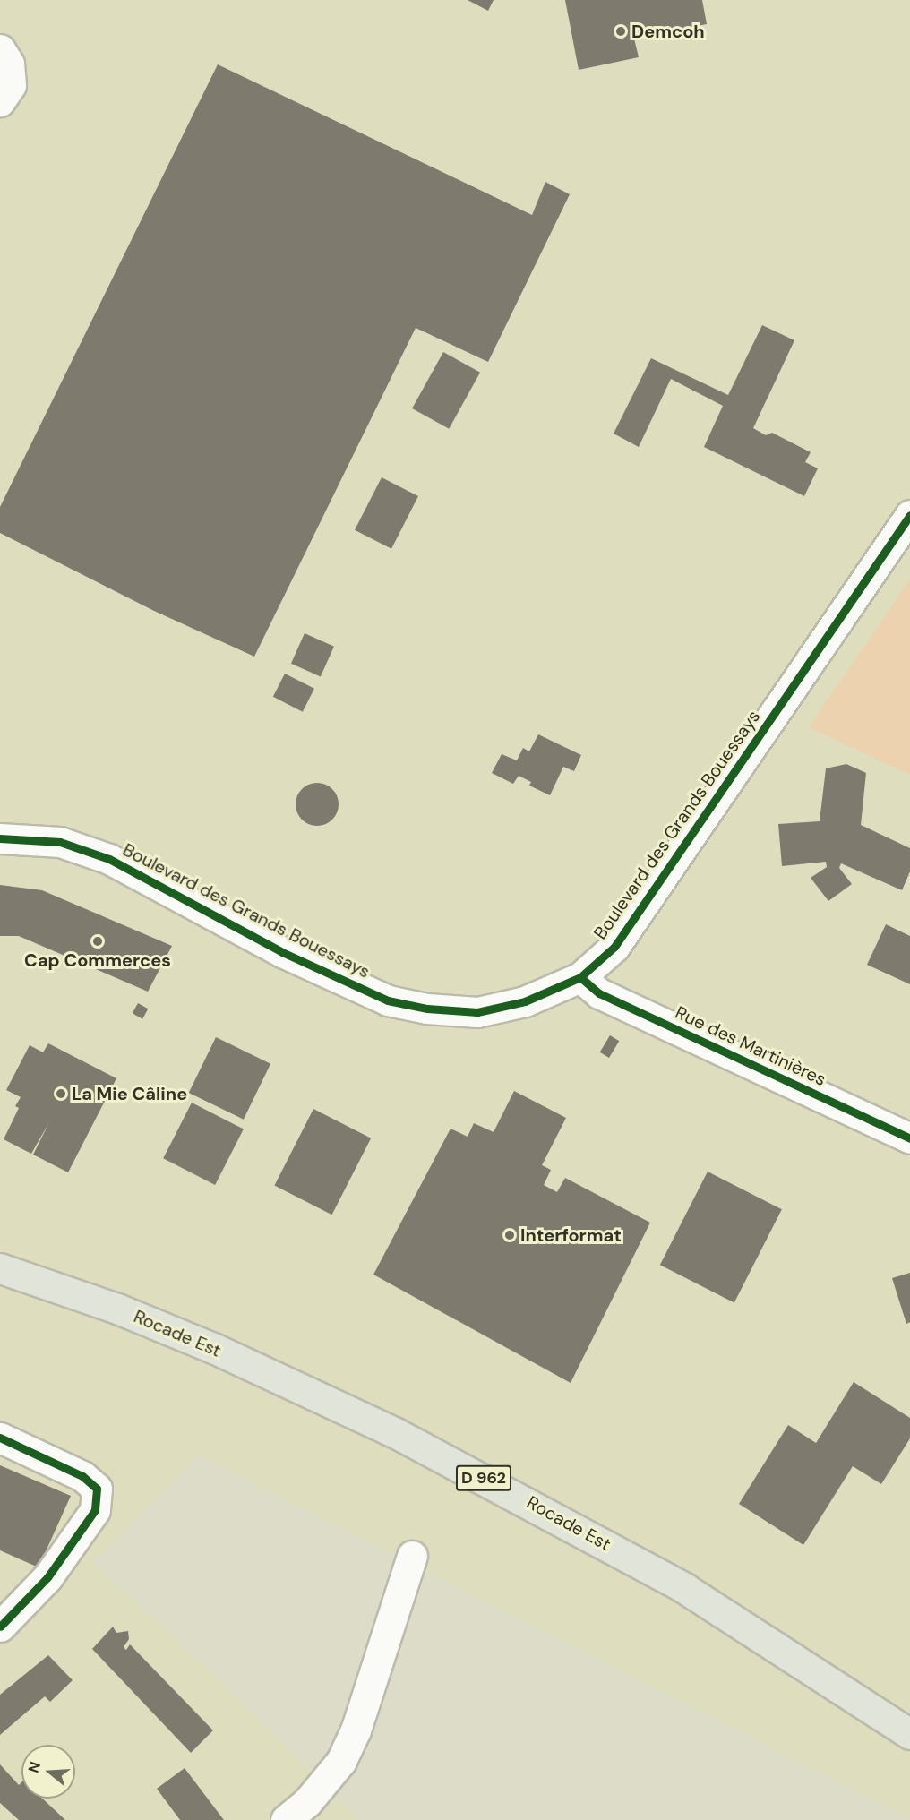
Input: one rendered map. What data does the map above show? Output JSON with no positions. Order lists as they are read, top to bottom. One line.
{"streets":{"main road":["Rocade Est","D 962"],"street":["Boulevard des Grands Bouessays","Rue des Martinières"]},"crossings":[["Boulevard des Grands Bouessays","Rue des Martinières"],["Rocade Est","D 962"]],"places":["Demcoh","Cap Commerces","La Mie Câline","Interformat"],"north":"left"}
